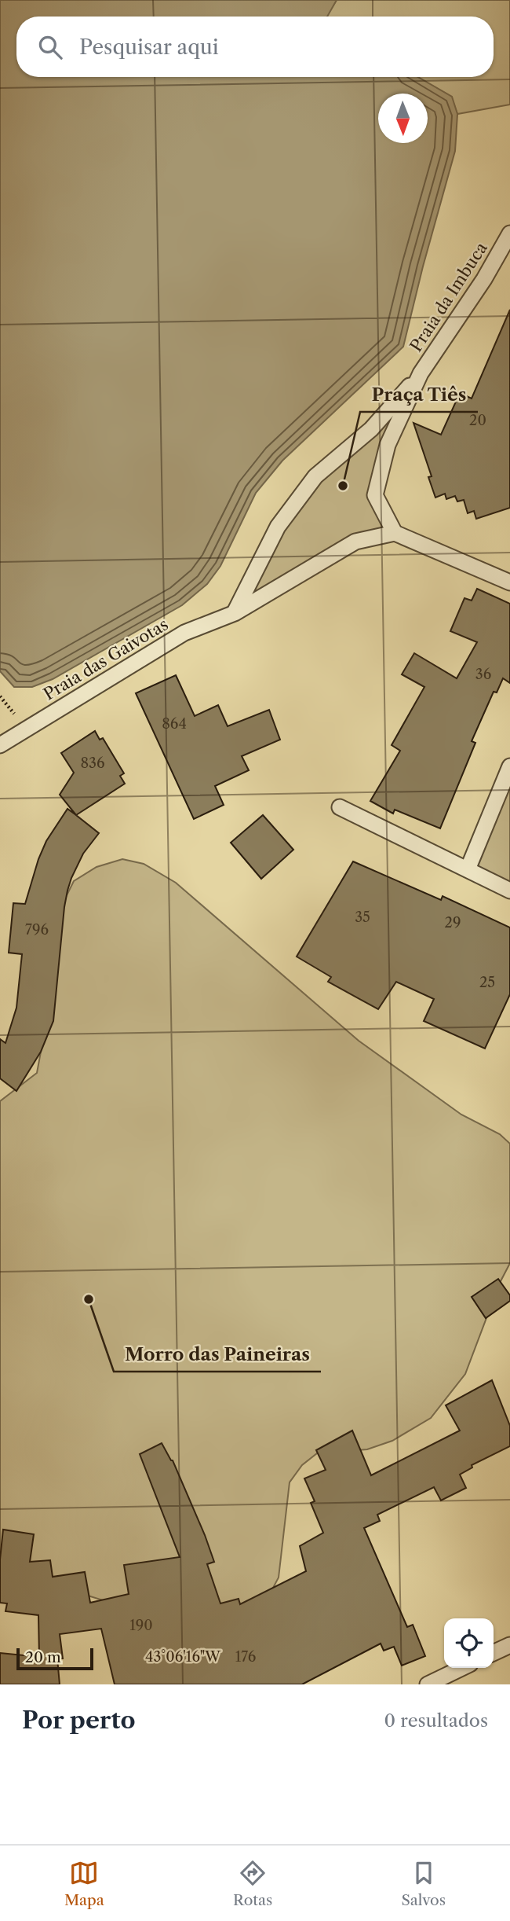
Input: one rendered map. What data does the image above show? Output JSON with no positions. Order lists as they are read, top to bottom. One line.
{"streets":{"street":["Praia da Imbuca","Praia das Gaivotas"]},"crossings":[["Praia da Imbuca","Praia das Gaivotas"]],"places":["Praça Tiês","Morro das Paineiras"],"house_numbers":["20","36","864","836","35","29","796","25","190","176"],"scale_bar":"20 m","north":"bottom","page":{"search":"Pesquisar aqui","scale":"20 m","heading":["Por perto","0 resultados"],"nav":["Mapa","Rotas","Salvos"]},"coordinates":["43°06'16\"W"]}
